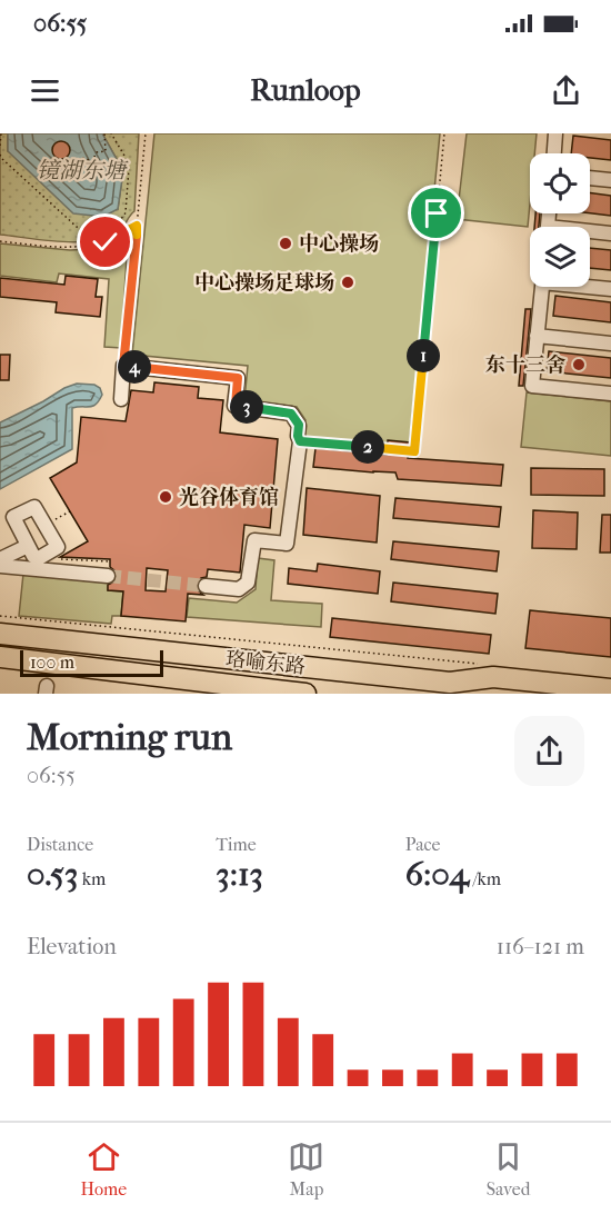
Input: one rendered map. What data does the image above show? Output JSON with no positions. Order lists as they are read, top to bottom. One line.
{"streets":{"highway":["珞喻东路"]},"water":["镜湖东塘"],"places":["中心操场","中心操场足球场","东十三舍","光谷体育馆"],"scale_bar":"100 m","page":{"status":"06:55","header":"Runloop","pins":["1","4","3","2"],"scale":"100 m","heading":["Morning run","06:55"],"stats":[["Distance","0.53 km"],["Time","3:13"],["Pace","6:04 /km"]],"chart":["Elevation","116–121 m"],"tabs":["Home","Map","Saved"]}}
